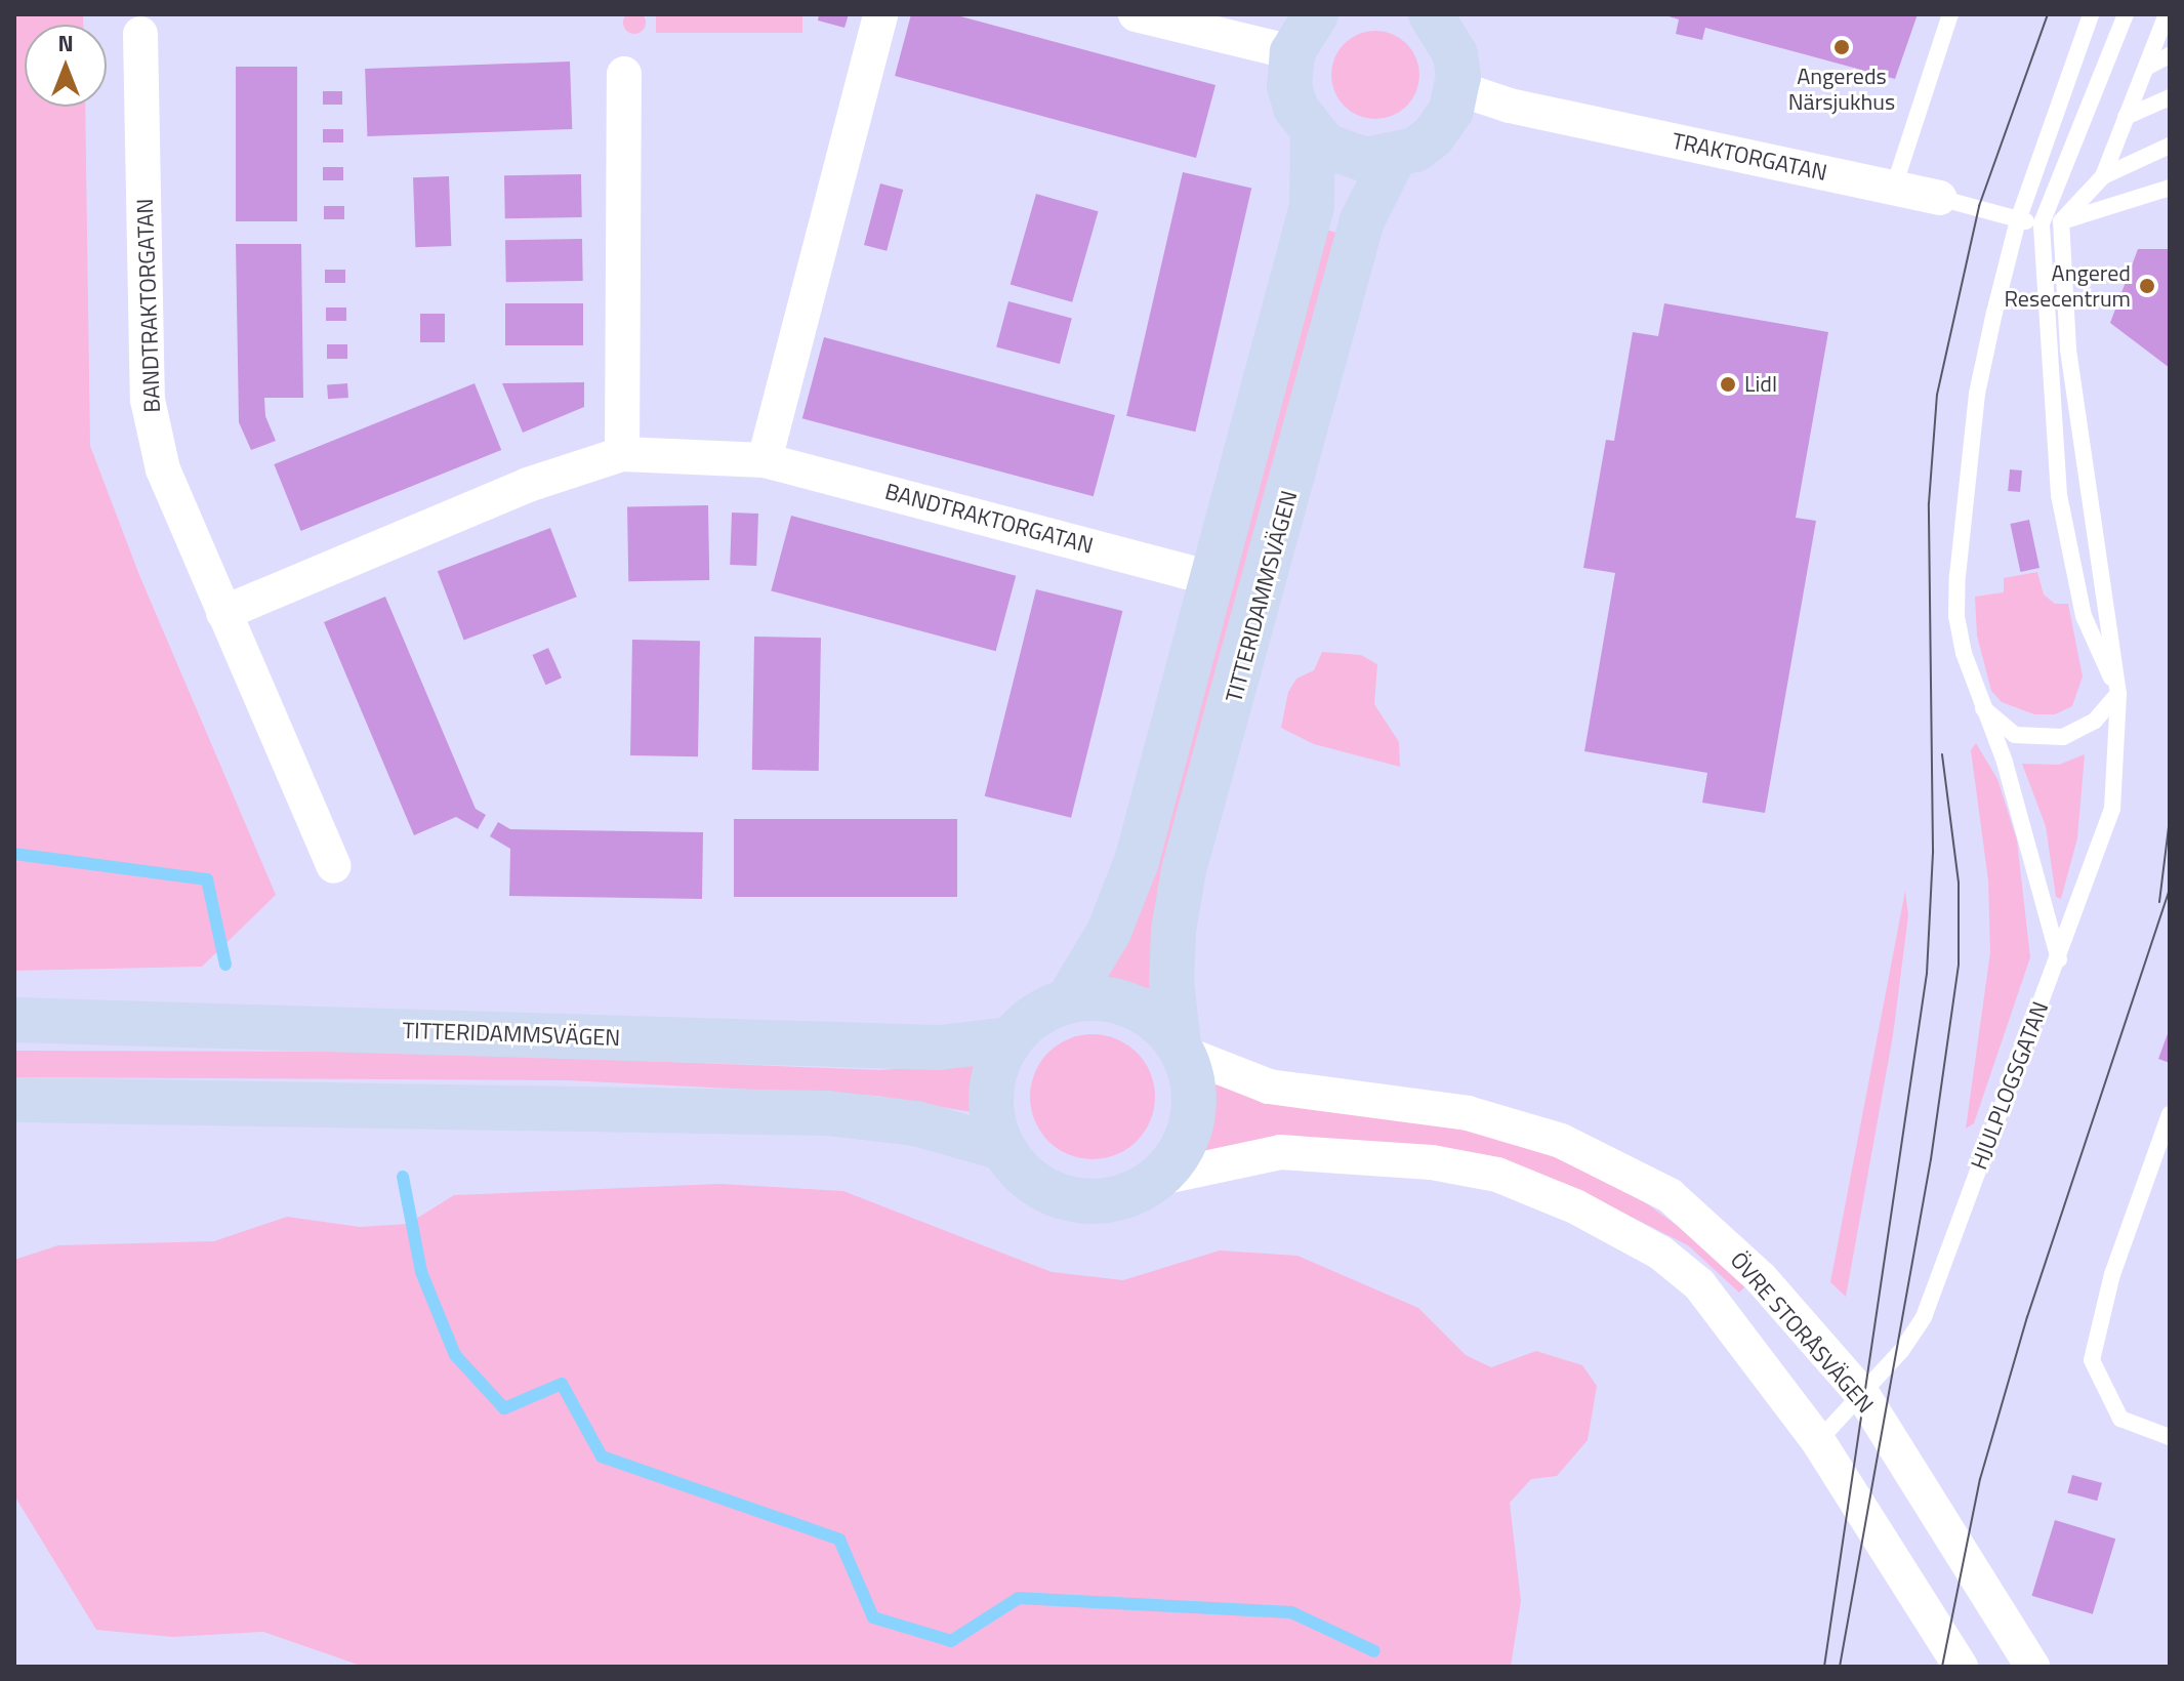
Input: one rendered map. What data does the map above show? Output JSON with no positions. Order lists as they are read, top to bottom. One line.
{"streets":{"street":["TRAKTORGATAN","BANDTRAKTORGATAN","TITTERIDAMMSVÄGEN","ÖVRE STORÅSVÄGEN"],"lane":["HJULPLOGSGATAN"]},"crossings":[["TRAKTORGATAN","HJULPLOGSGATAN"],["TITTERIDAMMSVÄGEN","ÖVRE STORÅSVÄGEN"],["HJULPLOGSGATAN","ÖVRE STORÅSVÄGEN"]],"places":["Angereds Närsjukhus","Angered Resecentrum","Lidl"],"north":"top"}
